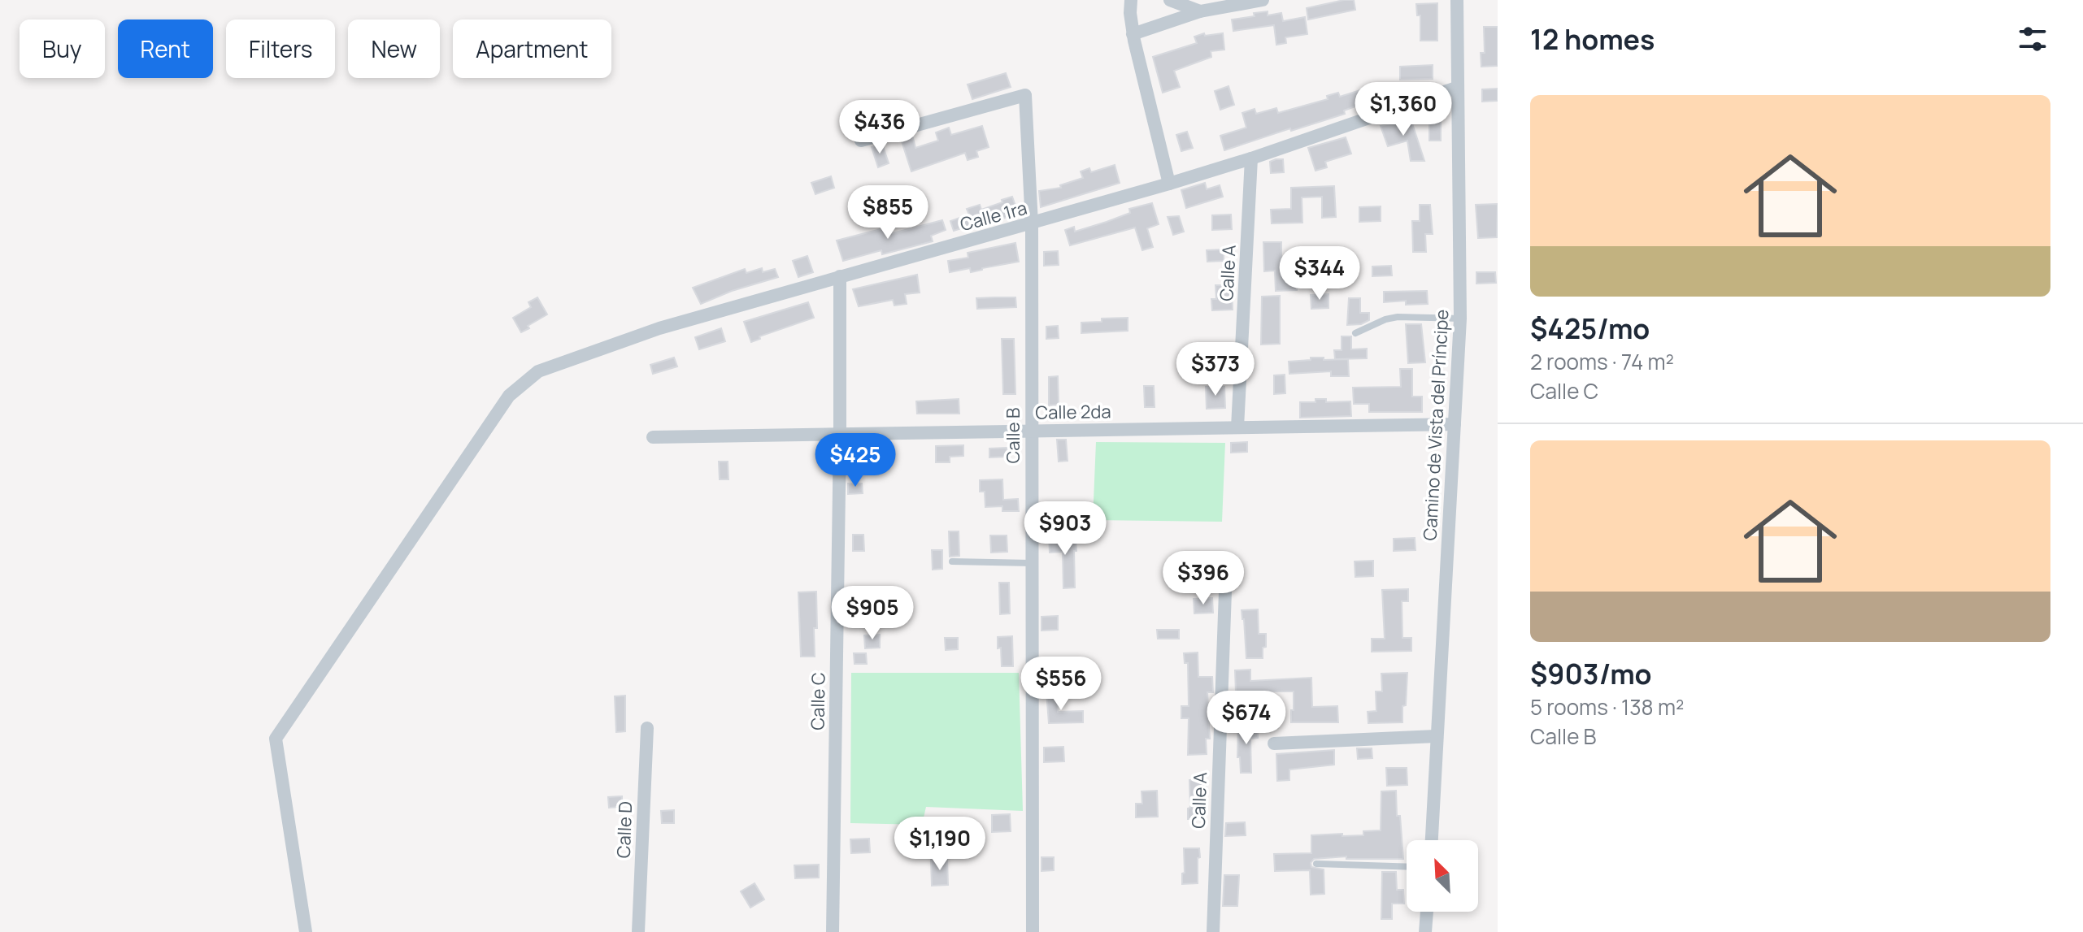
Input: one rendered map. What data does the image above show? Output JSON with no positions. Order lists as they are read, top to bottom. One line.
{"streets":{"street":["Calle 1ra","Calle A","Calle 2da","Camino de Vista del Príncipe","Calle B","Calle C","Calle D"]},"crossings":[["Calle 1ra","Calle A"],["Calle 1ra","Camino de Vista del Príncipe"],["Calle 1ra","Calle B"],["Calle 1ra","Calle C"],["Calle A","Calle 2da"],["Calle 2da","Camino de Vista del Príncipe"],["Calle 2da","Calle B"],["Calle 2da","Calle C"]],"north":"top left","page":{"heading":"12 homes","chip":["Buy","Rent","Filters","New","Apartment"],"list":[{"name":"$425/mo","note":"2 rooms · 74 m² · Calle C"},{"name":"$903/mo","note":"5 rooms · 138 m² · Calle B"}],"price":["$1,360","$436","$855","$344","$373","$425","$903","$396","$905","$556","$674","$1,190"]}}
